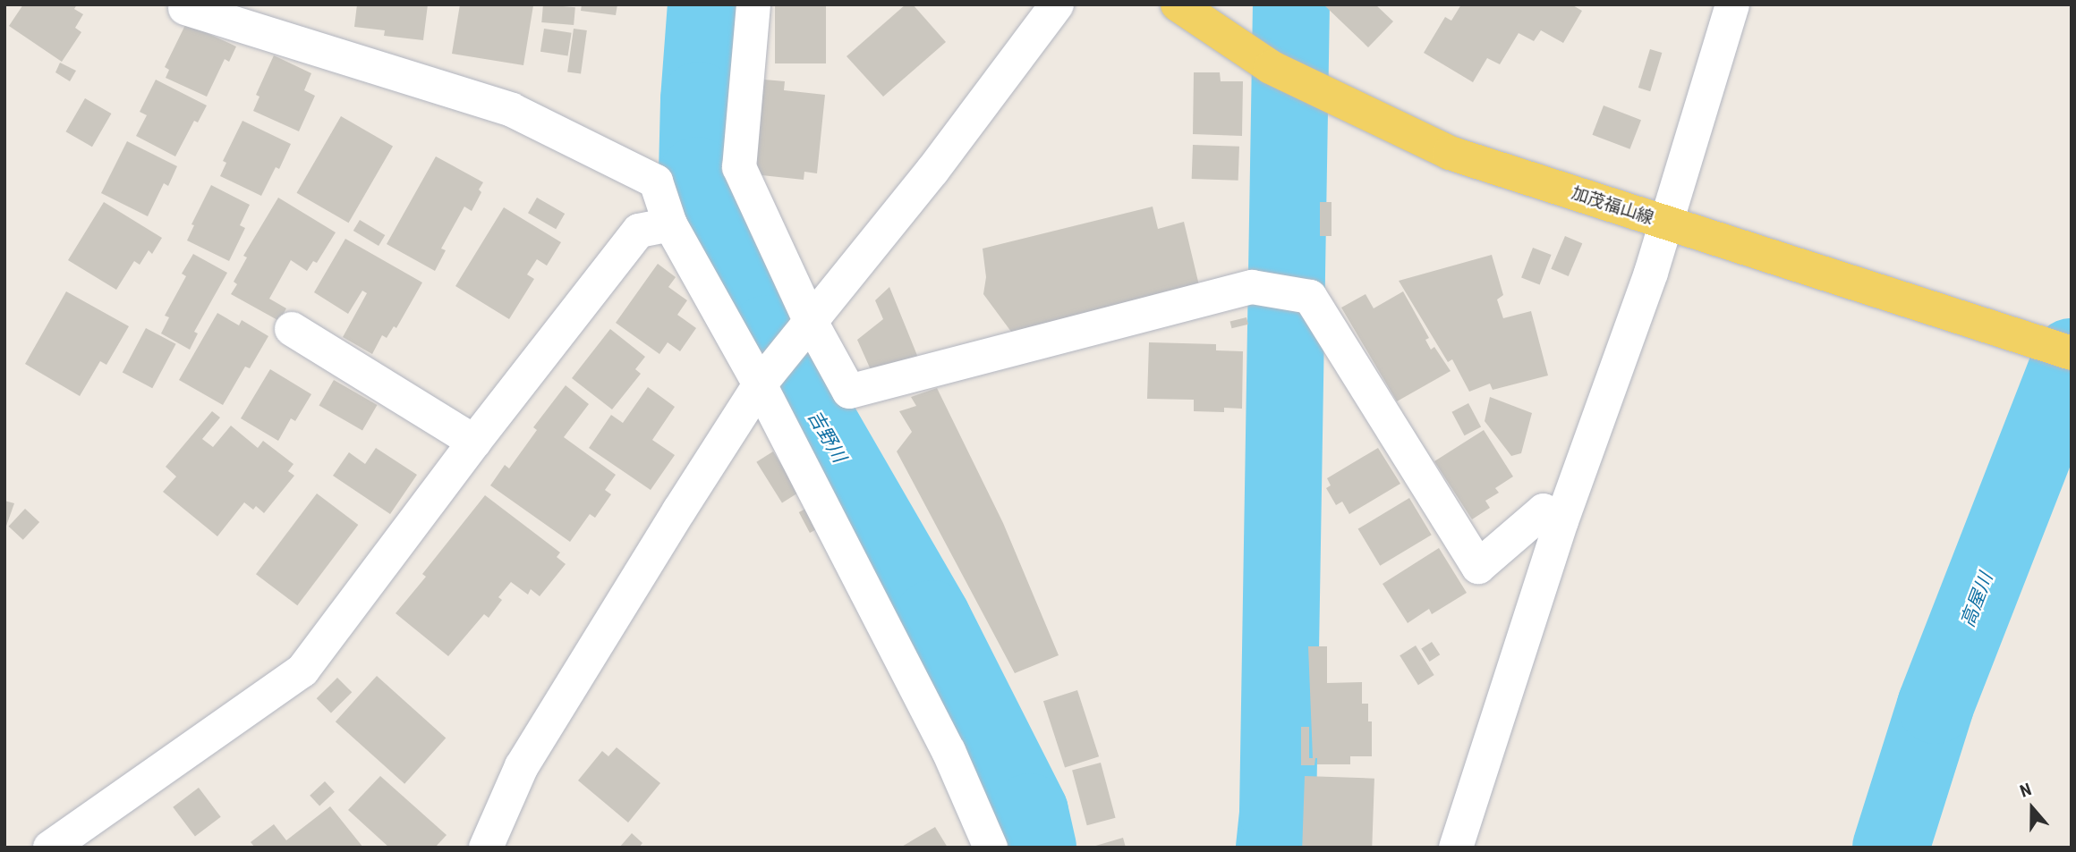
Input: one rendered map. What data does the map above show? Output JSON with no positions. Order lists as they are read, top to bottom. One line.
{"streets":{"main road":["加茂福山線"]},"water":["吉野川","高屋川"],"north":"top"}
